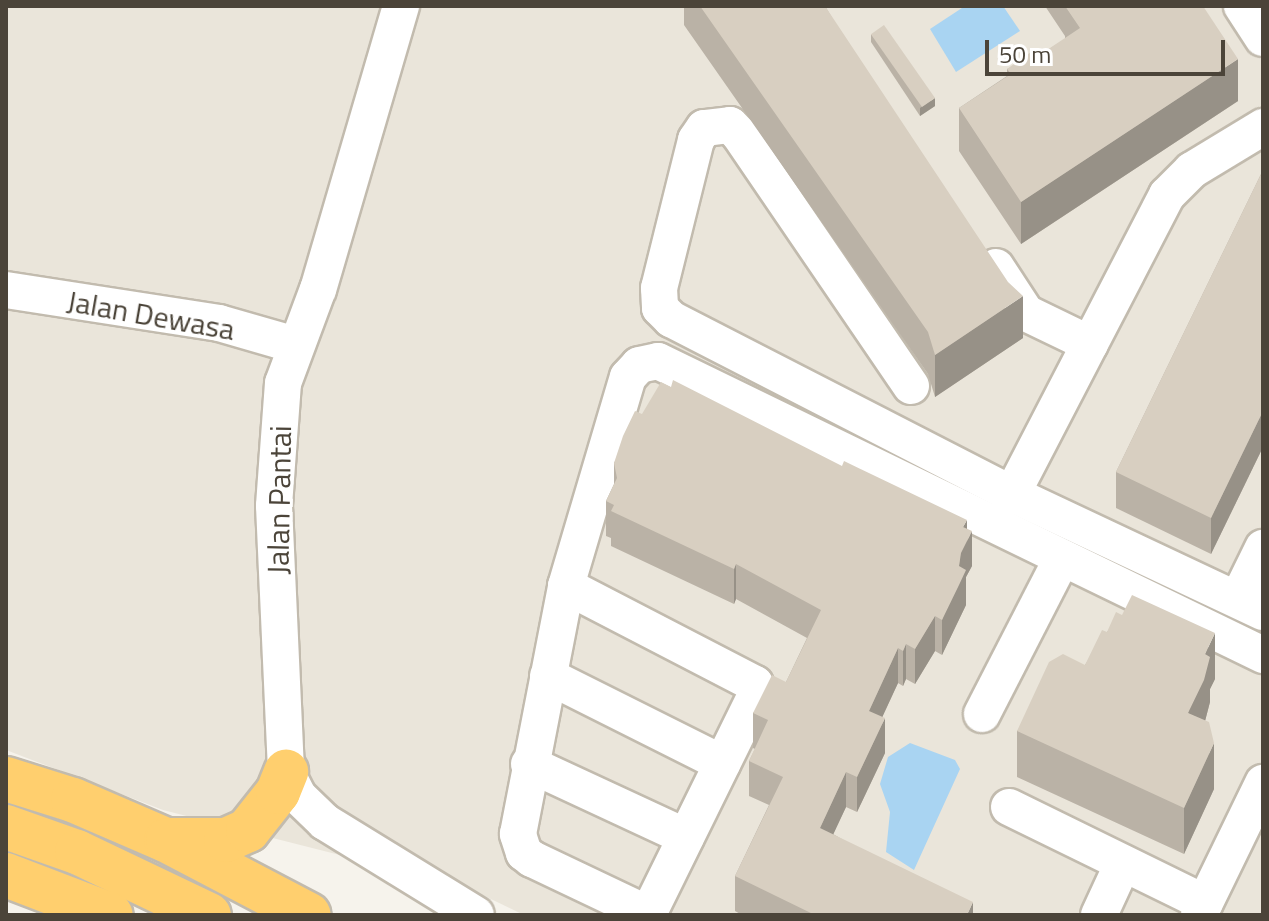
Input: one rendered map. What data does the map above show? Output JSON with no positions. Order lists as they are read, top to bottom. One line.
{"streets":{"street":["Jalan Dewasa","Jalan Pantai"]},"crossings":[["Jalan Dewasa","Jalan Pantai"]],"scale_bar":"50 m"}
